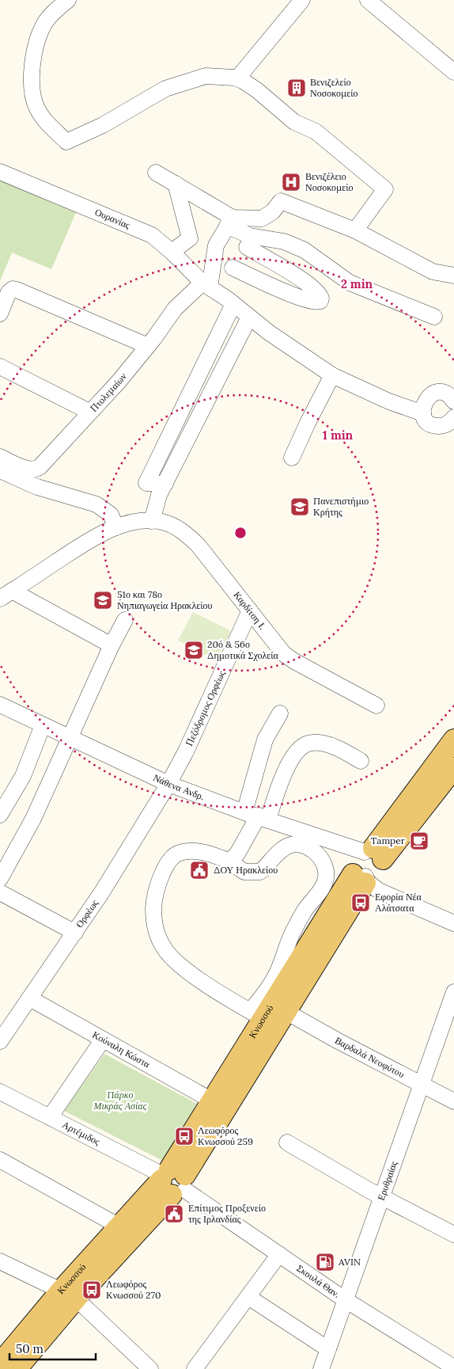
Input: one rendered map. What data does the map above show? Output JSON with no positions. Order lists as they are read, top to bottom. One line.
{"streets":{"main road":["Κνωσσού"],"street":["Ουρανίας","Πτολεμαίων","Καρδίτση Ι.","Πεζόδρομος Ορφέως","Νάθενα Ανδρ.","Ορφέως","Κούναλη Κώστα","Βαρδαλά Νεοφύτου","Αρτέμιδος","Ερυθραίας","Σκουλά Θαν."]},"crossings":[["Ουρανίας","Πτολεμαίων"],["Καρδίτση Ι.","Πεζόδρομος Ορφέως"],["Πεζόδρομος Ορφέως","Νάθενα Ανδρ."],["Πεζόδρομος Ορφέως","Ορφέως"],["Νάθενα Ανδρ.","Ορφέως"],["Ορφέως","Κούναλη Κώστα"],["Κνωσσού","Κούναλη Κώστα"],["Κνωσσού","Βαρδαλά Νεοφύτου"],["Κνωσσού","Αρτέμιδος"],["Κνωσσού","Σκουλά Θαν."],["Βαρδαλά Νεοφύτου","Ερυθραίας"],["Αρτέμιδος","Σκουλά Θαν."],["Ερυθραίας","Σκουλά Θαν."]],"parks":["Πάρκο Μικράς Ασίας"],"places":{"building":["Βενιζελείο Νοσοκομείο"],"hospital":["Βενιζέλειο Νοσοκομείο"],"school or university":["Πανεπιστήμιο Κρήτης","51ο και 78ο Νηπιαγωγεία Ηρακλείου","20ό & 56ο Δημοτικά Σχολεία"],"cafe":["Tamper"],"public building":["ΔΟΥ Ηρακλείου","Επίτιμος Προξενείο της Ιρλανδίας"],"bus stop":["Εφορία Νέα Αλάτσατα","Λεωφόρος Κνωσσού 259","Λεωφόρος Κνωσσού 270"],"fuel station":["AVIN"]},"scale_bar":"50 m","rings":["2 min","1 min"]}
